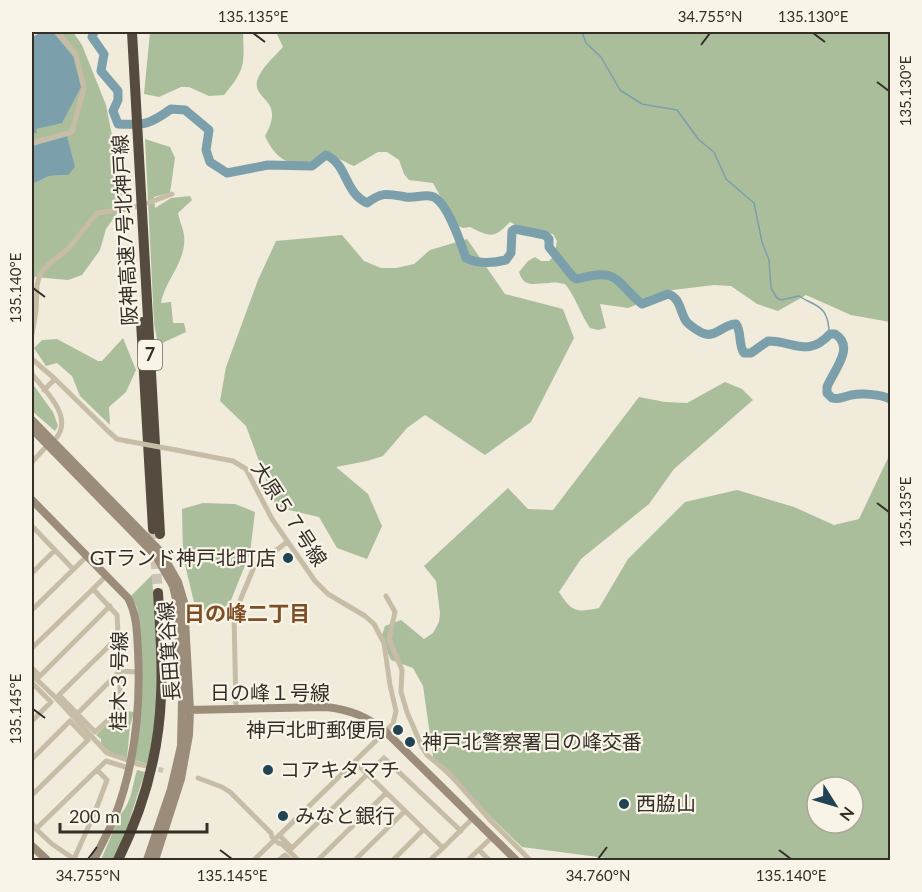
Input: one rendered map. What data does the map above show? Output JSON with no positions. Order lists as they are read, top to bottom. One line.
{"streets":{"highway":["阪神高速7号北神戸線","7"],"street":["大原５７号線","長田箕谷線","桂木３号線","日の峰１号線"]},"crossings":[["大原５７号線","日の峰１号線"],["長田箕谷線","日の峰１号線"]],"districts":["日の峰二丁目"],"places":["GTランド神戸北町店","神戸北町郵便局","神戸北警察署日の峰交番","コアキタマチ","西脇山","みなと銀行"],"scale_bar":"200 m","north":"bottom right","coordinates":["135.135°E","34.755°N","135.130°E","135.140°E","135.145°E","34.760°N"]}
